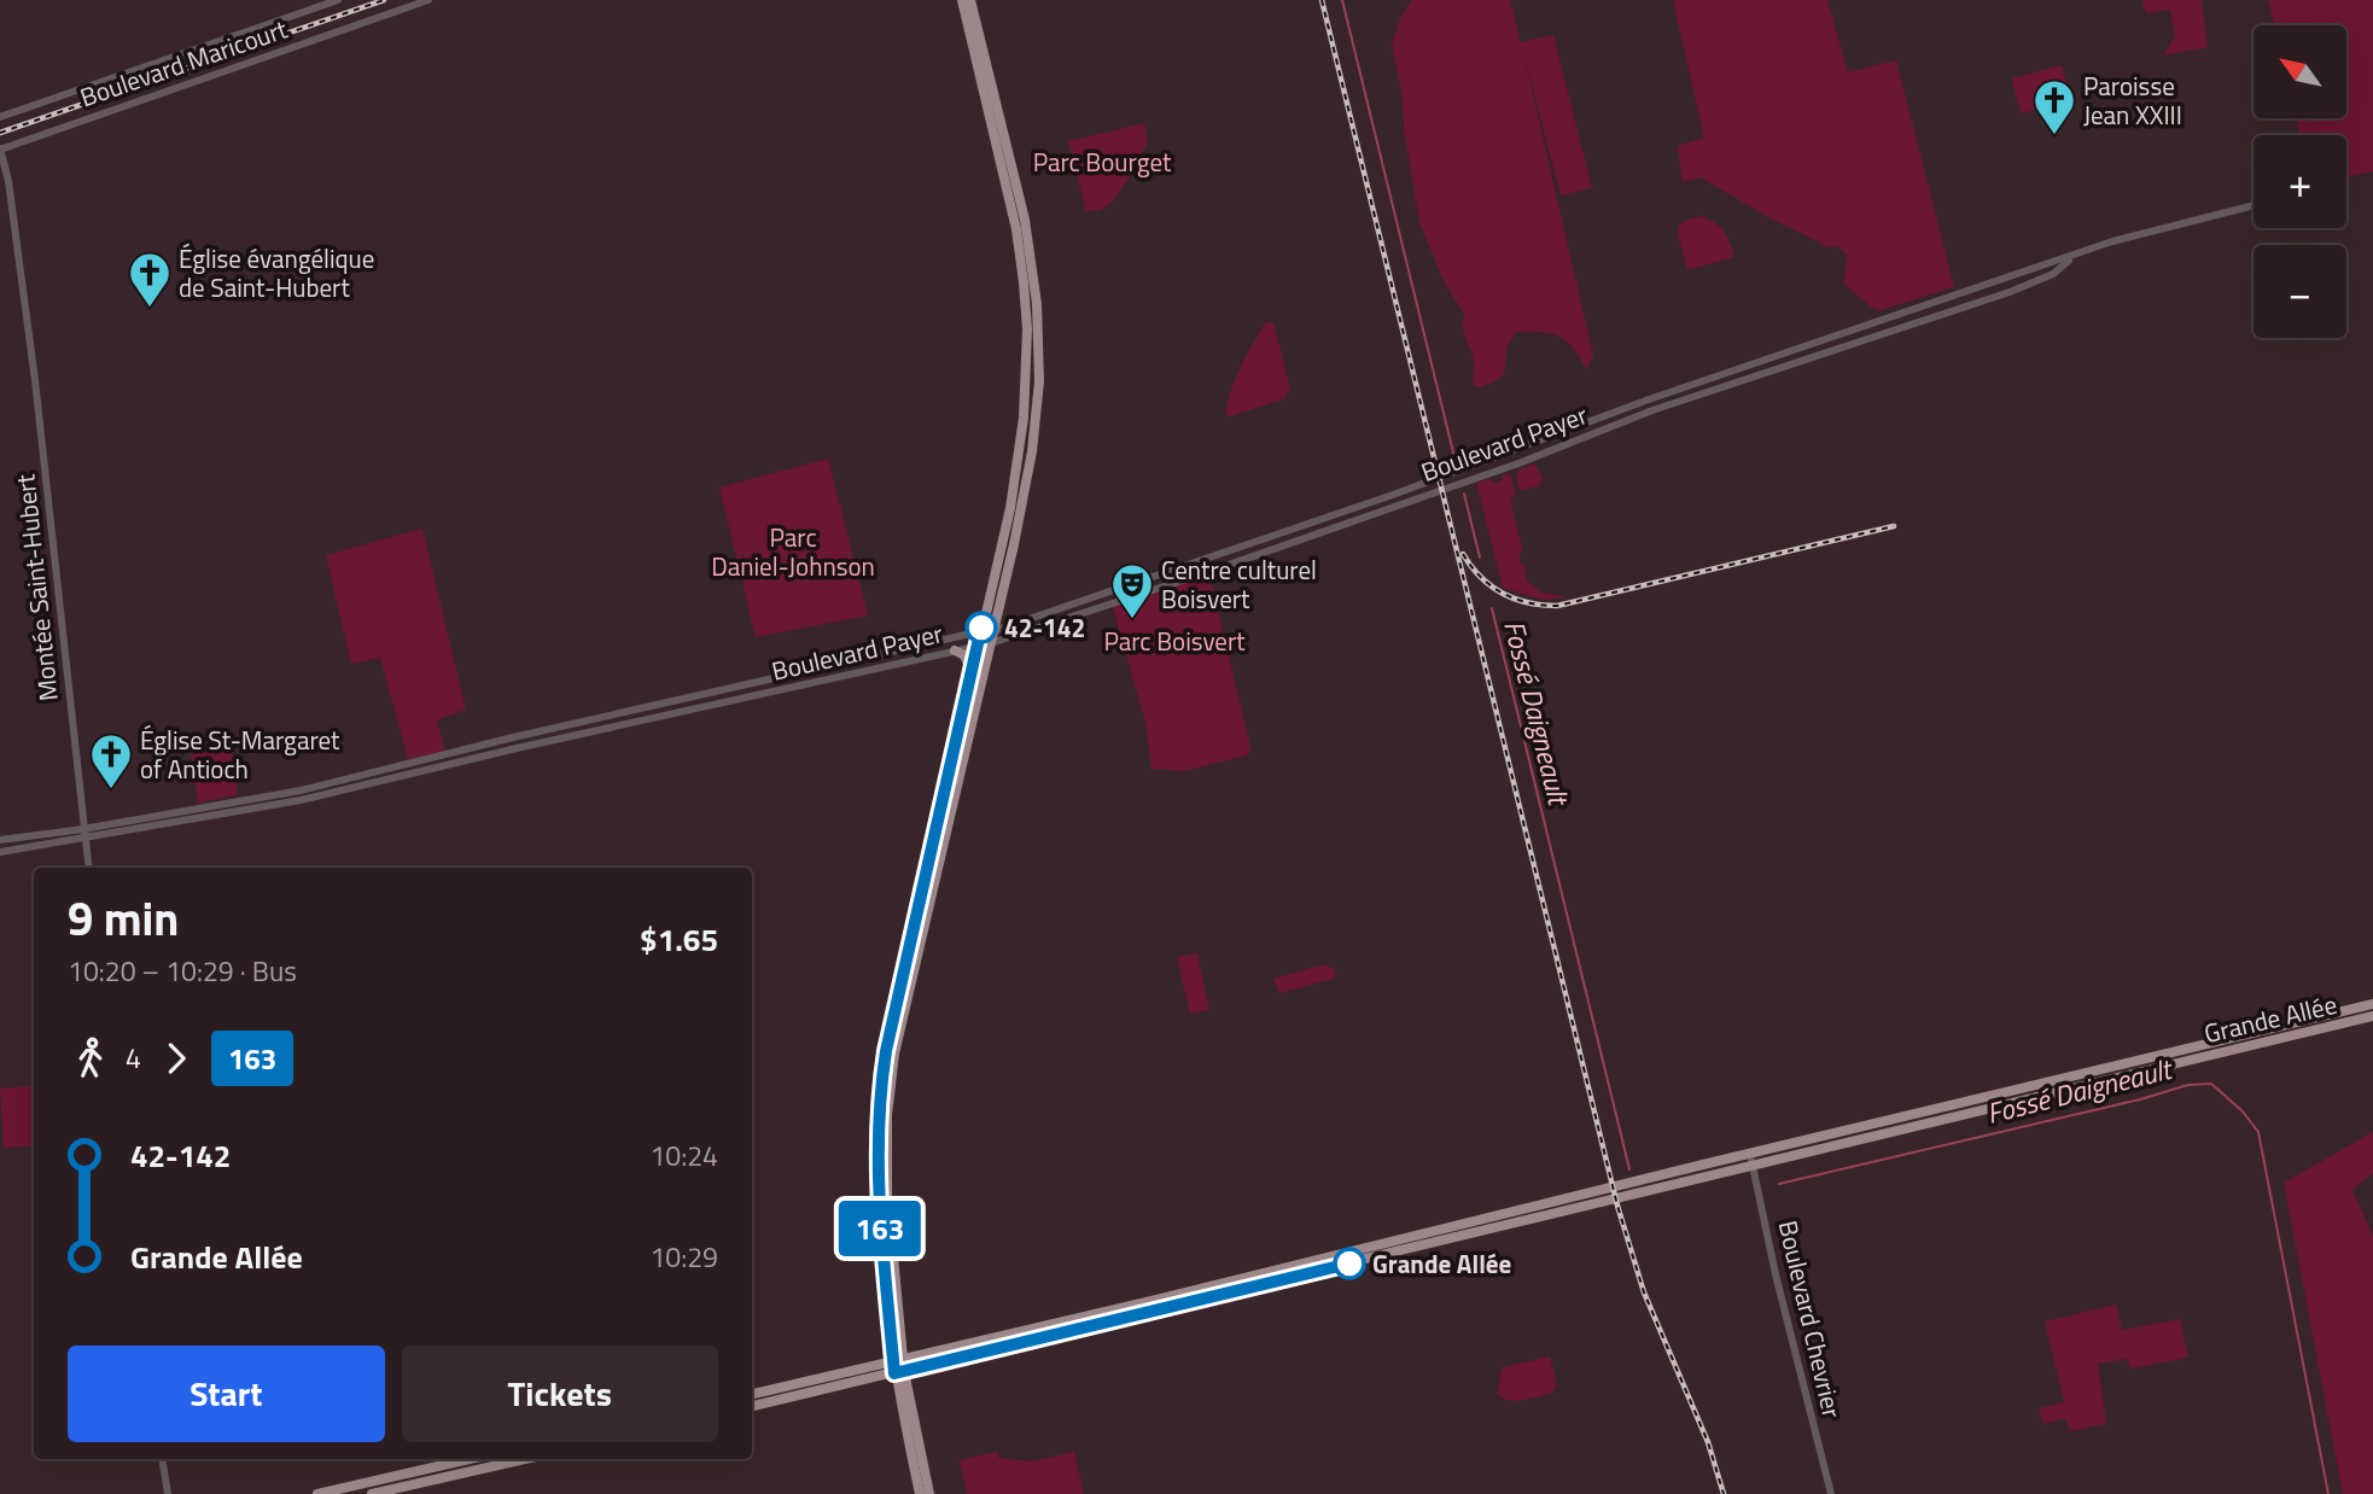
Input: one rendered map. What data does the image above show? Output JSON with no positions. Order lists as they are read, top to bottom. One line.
{"streets":{"main road":["Grande Allée"],"street":["Boulevard Maricourt","Boulevard Payer","Montée Saint-Hubert","Boulevard Chevrier"]},"crossings":[["Boulevard Maricourt","Montée Saint-Hubert"],["Boulevard Payer","Montée Saint-Hubert"],["Grande Allée","Boulevard Chevrier"]],"water":["Fossé Daigneault"],"parks":["Parc Bourget","Parc Daniel-Johnson","Parc Boisvert"],"places":{"church":["Paroisse Jean XXIII","Église évangélique de Saint-Hubert","Église St-Margaret of Antioch"],"theatre":["Centre culturel Boisvert"],"other":["42-142","Grande Allée"]},"lines":["bus line 163"],"north":"top left","page":{"on_map":"163","map_buttons":["+","−"],"heading":["9 min","10:20 – 10:29 · Bus","$1.65"],"legs":["4","163"],"list":[{"name":"42-142","value":"10:24"},{"name":"Grande Allée","value":"10:29"}],"buttons":["Start","Tickets"]}}
